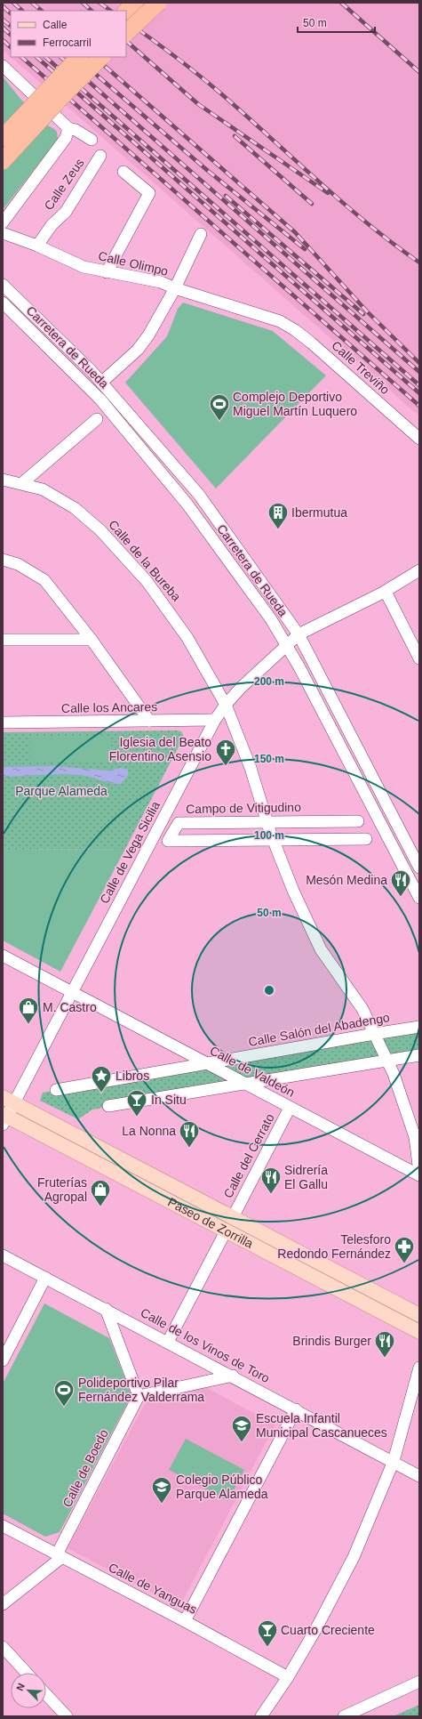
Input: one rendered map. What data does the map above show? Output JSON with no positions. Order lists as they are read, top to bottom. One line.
{"streets":{"main road":["Paseo de Zorrilla"],"street":["Calle Zeus","Calle Olimpo","Carretera de Rueda","Calle Treviño","Calle de la Bureba","Calle los Ancares","Campo de Vitigudino","Calle de Vega Sicilia","Calle Salón del Abadengo","Calle de Valdeón","Calle del Cerrato","Calle de los Vinos de Toro","Calle de Boedo","Calle de Yanguas"]},"crossings":[["Calle Zeus","Calle Olimpo"],["Calle Olimpo","Calle Treviño"],["Carretera de Rueda","Calle de Vega Sicilia"],["Calle de la Bureba","Campo de Vitigudino"],["Calle de la Bureba","Calle de Vega Sicilia"],["Calle de la Bureba","Calle Salón del Abadengo"],["Calle de la Bureba","Calle de Valdeón"],["Calle los Ancares","Calle de Vega Sicilia"],["Calle de Vega Sicilia","Calle de Valdeón"],["Calle de Vega Sicilia","Paseo de Zorrilla"],["Calle Salón del Abadengo","Calle de Valdeón"],["Calle de Valdeón","Calle del Cerrato"],["Calle del Cerrato","Paseo de Zorrilla"],["Calle de Boedo","Calle de Yanguas"]],"parks":["Parque Alameda"],"places":{"sports":["Complejo Deportivo Miguel Martín Luquero","Polideportivo Pilar Fernández Valderrama"],"building":["Ibermutua"],"church":["Iglesia del Beato Florentino Asensio"],"restaurant":["Mesón Medina","La Nonna","Sidrería El Gallu","Brindis Burger"],"shop":["M. Castro","Fruterías Agropal"],"place":["Libros"],"bar":["In Situ","Cuarto Creciente"],"pharmacy":["Telesforo Redondo Fernández"],"school or university":["Escuela Infantil Municipal Cascanueces","Colegio Público Parque Alameda"]},"legend":["Calle","Ferrocarril"],"scale_bar":"50 m","north":"top left","rings":["200 m","150 m","100 m","50 m"]}
